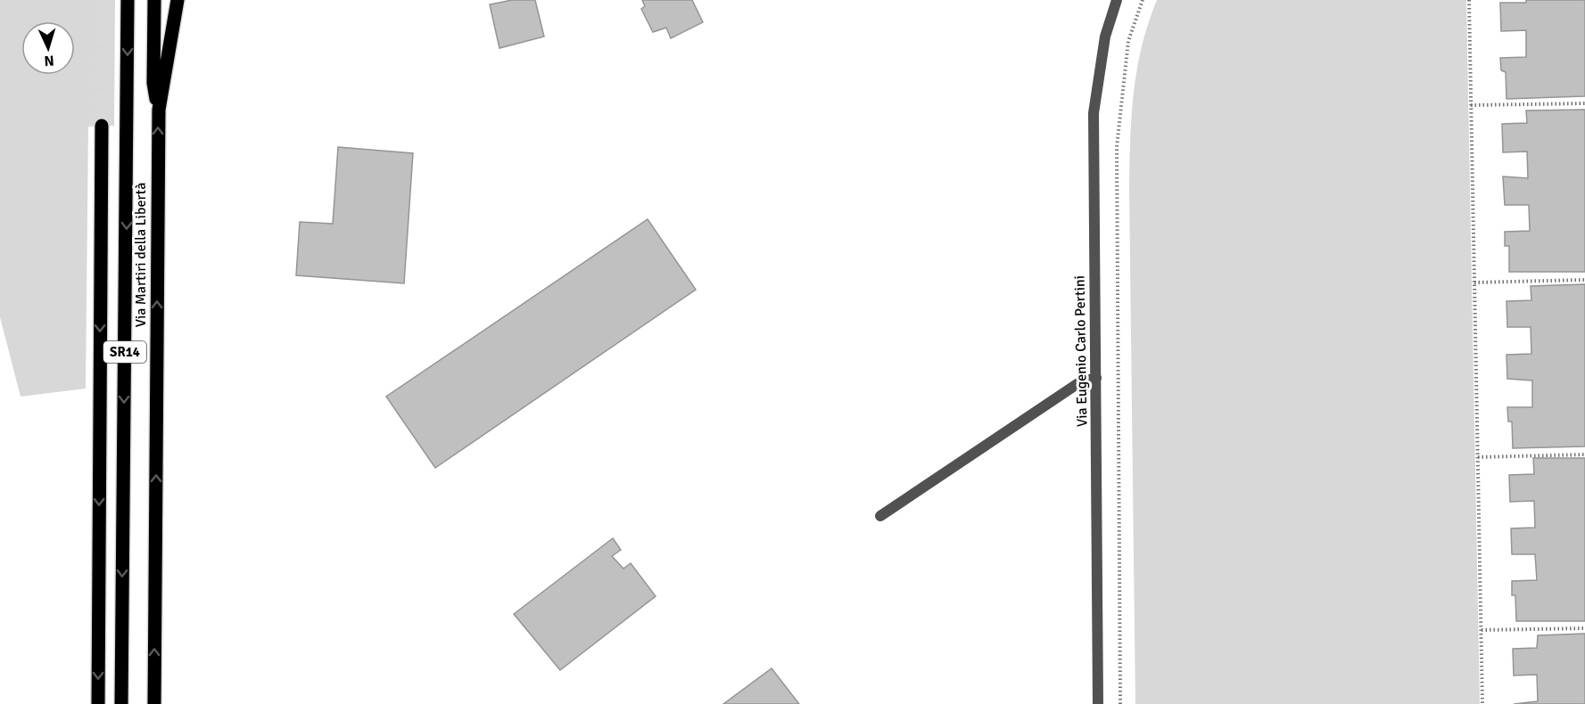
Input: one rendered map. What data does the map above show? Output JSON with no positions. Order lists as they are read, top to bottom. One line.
{"streets":{"main road":["Via Martiri della Libertà","SR14"],"street":["Via Eugenio Carlo Pertini"]},"crossings":[["Via Martiri della Libertà","SR14"]],"north":"bottom"}
